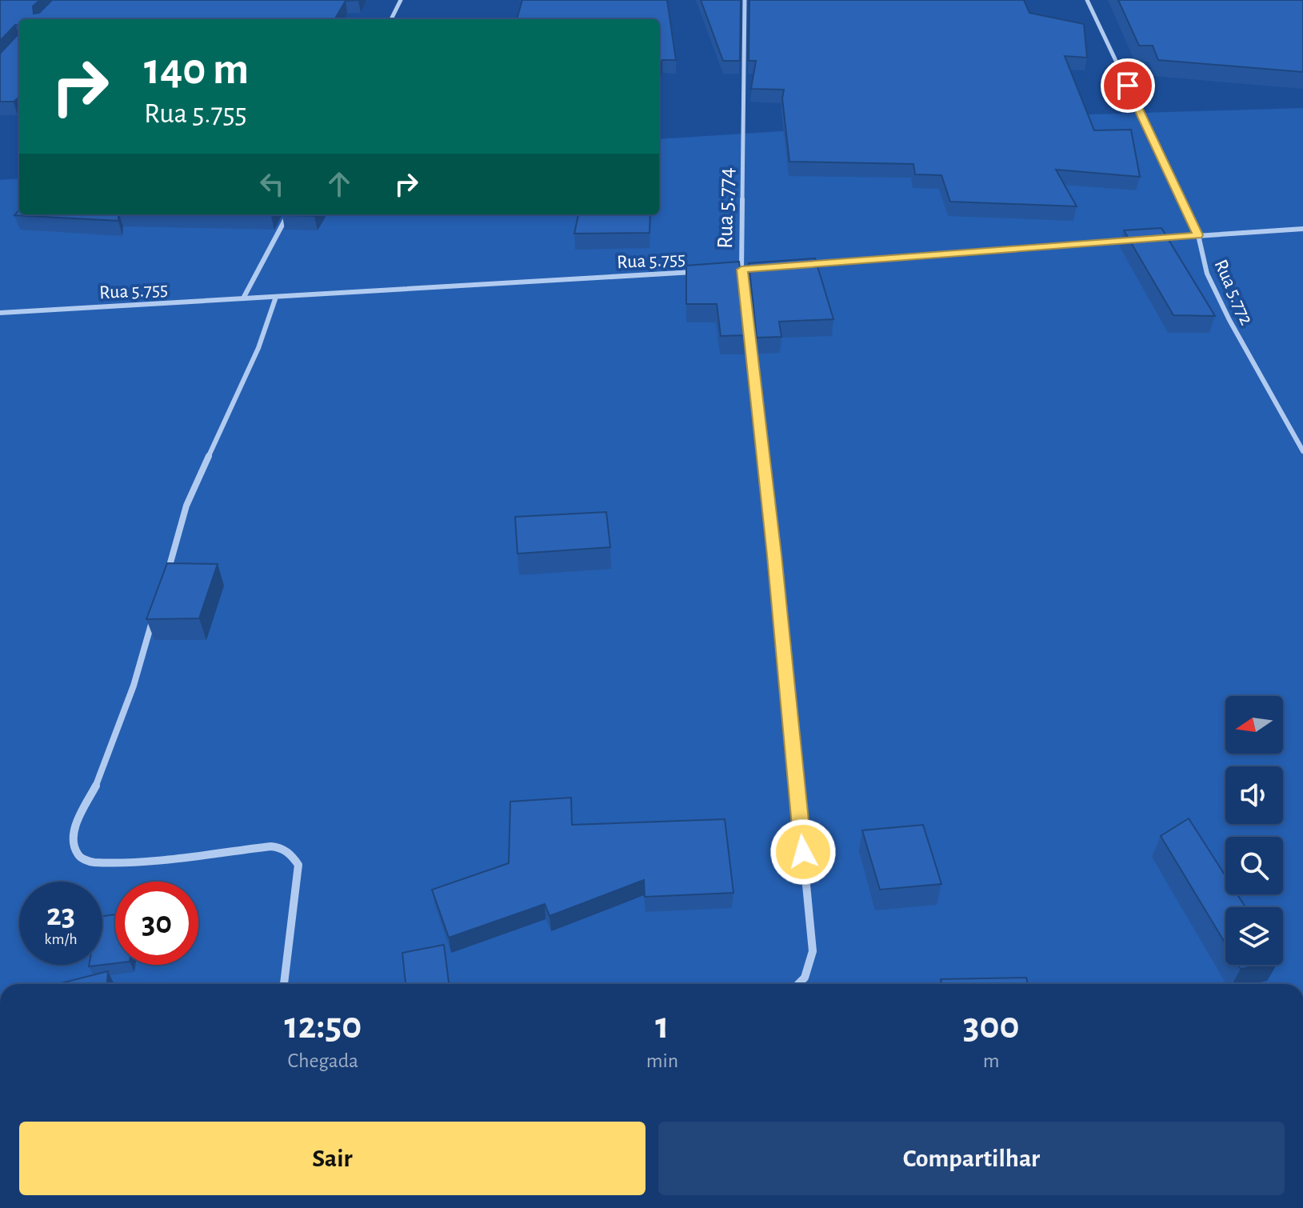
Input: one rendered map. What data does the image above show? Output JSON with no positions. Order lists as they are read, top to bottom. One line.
{"streets":{"street":["Rua 5.774","Rua 5.755","Rua 5.772"]},"north":"left","page":{"turn":["140 m","Rua 5.755"],"speed":"23 km/h","limit":"30","eta":["12:50","Chegada","1","min","300","m"],"buttons":["Sair","Compartilhar"]}}
